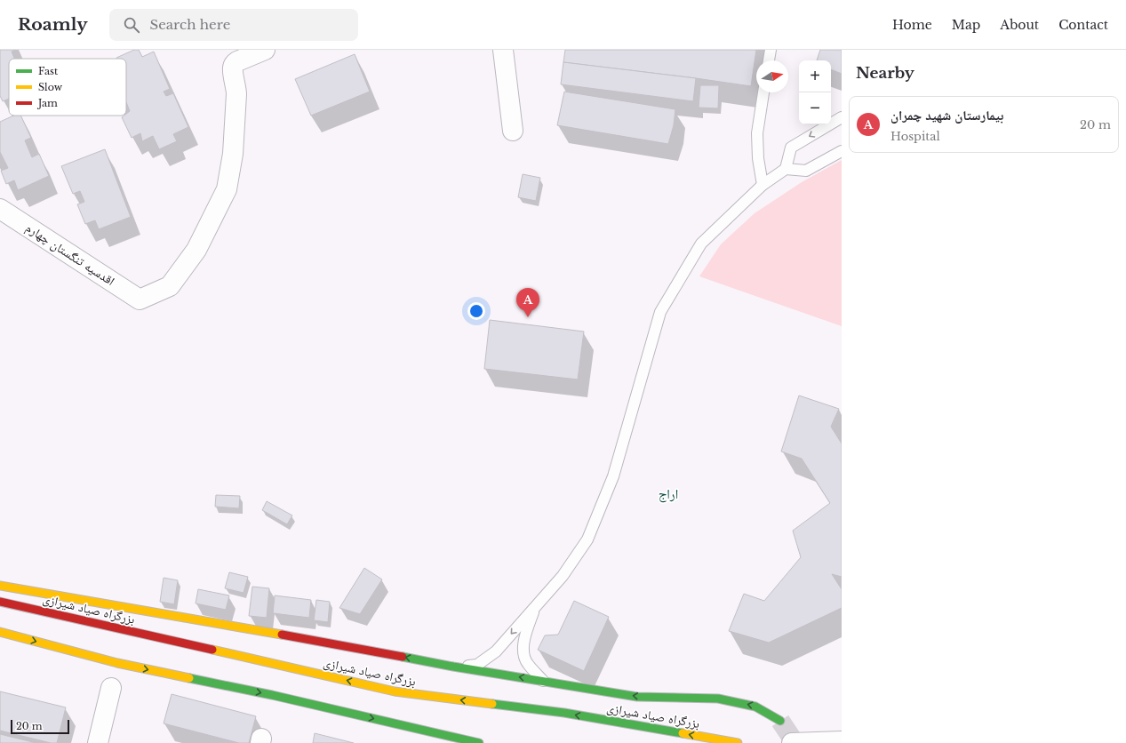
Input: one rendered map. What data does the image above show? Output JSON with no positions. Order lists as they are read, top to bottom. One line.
{"streets":{"highway":["بزرگراه صیاد شیرازی"],"street":["اقدسیه تنگستان چهارم"]},"districts":["اراج"],"legend":["Fast","Slow","Jam"],"scale_bar":"20 m","north":"right","page":{"header":"Roamly","search":"Search here","nav":["Home","Map","About","Contact"],"heading":"Nearby","map_buttons":["+","−"],"list":[{"mark":"A","name":"بیمارستان شهید چمران","note":"Hospital","value":"20 m"}],"pins":"A","scale":"20 m"}}
